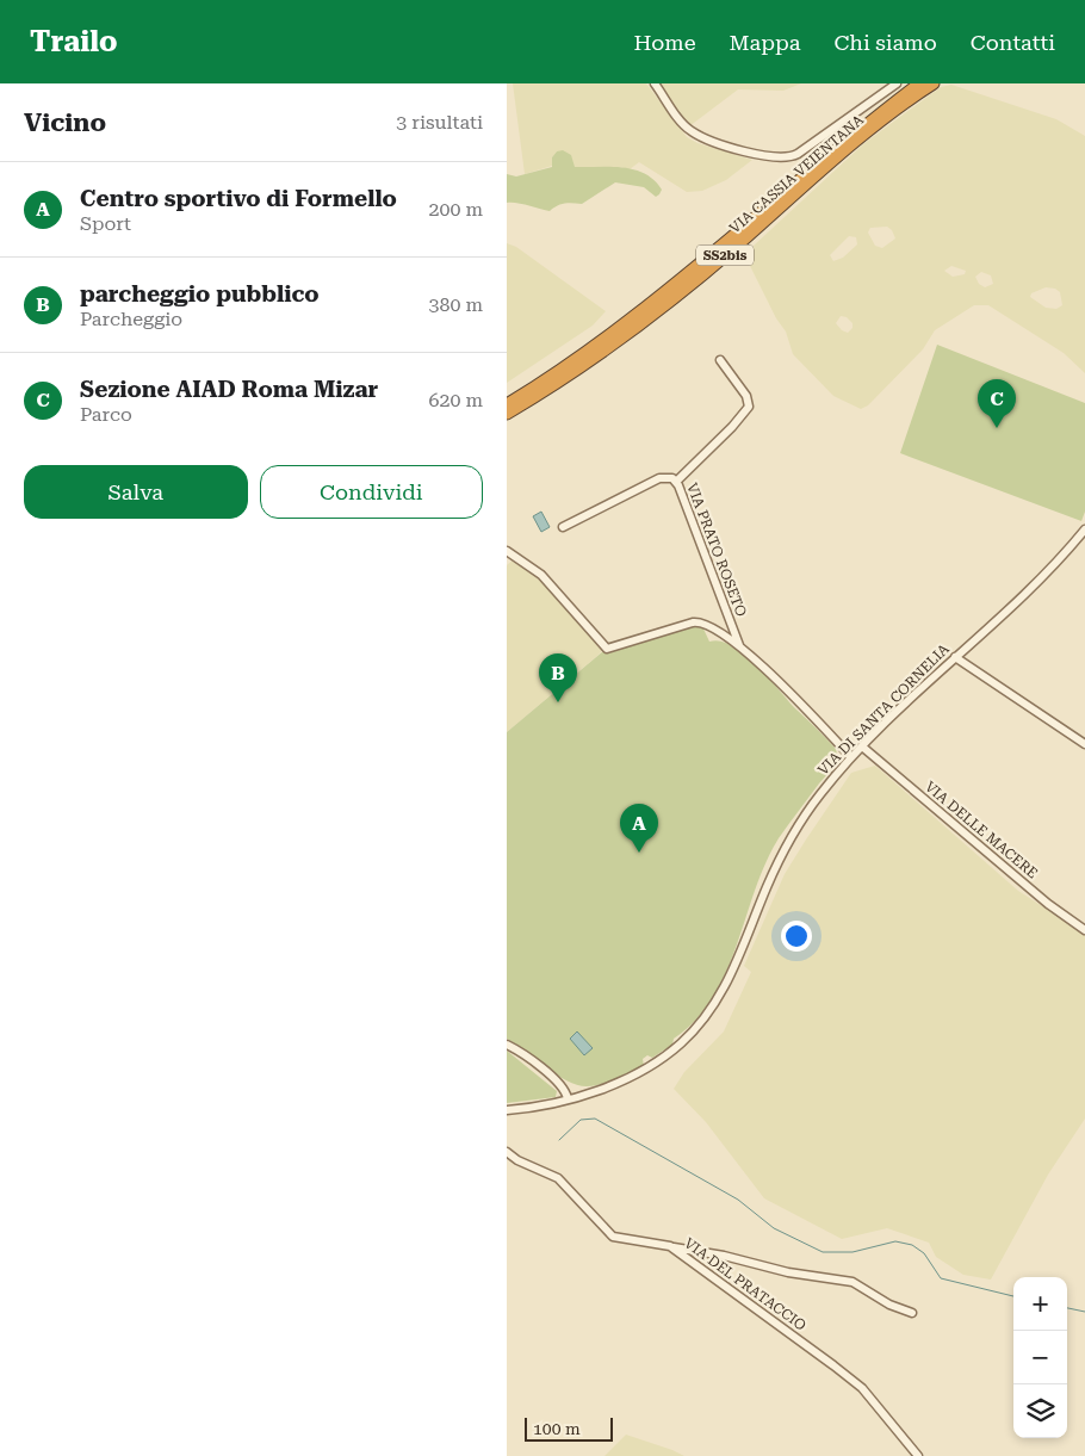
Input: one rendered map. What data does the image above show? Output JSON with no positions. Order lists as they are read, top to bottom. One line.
{"streets":{"highway":["VIA CASSIA VEIENTANA","SS2bis"],"street":["VIA PRATO ROSETO","VIA DI SANTA CORNELIA","VIA DELLE MACERE","VIA DEL PRATACCIO"]},"crossings":[["VIA PRATO ROSETO","VIA DI SANTA CORNELIA"],["VIA DI SANTA CORNELIA","VIA DELLE MACERE"]],"scale_bar":"100 m","page":{"header":"Trailo","nav":["Home","Mappa","Chi siamo","Contatti"],"heading":["Vicino","3 risultati"],"list":[{"mark":"A","name":"Centro sportivo di Formello","note":"Sport","value":"200 m"},{"mark":"B","name":"parcheggio pubblico","note":"Parcheggio","value":"380 m"},{"mark":"C","name":"Sezione AIAD Roma Mizar","note":"Parco","value":"620 m"}],"pins":["C","B","A"],"buttons":["Salva","Condividi"],"map_buttons":["+","−"],"scale":"100 m"}}
